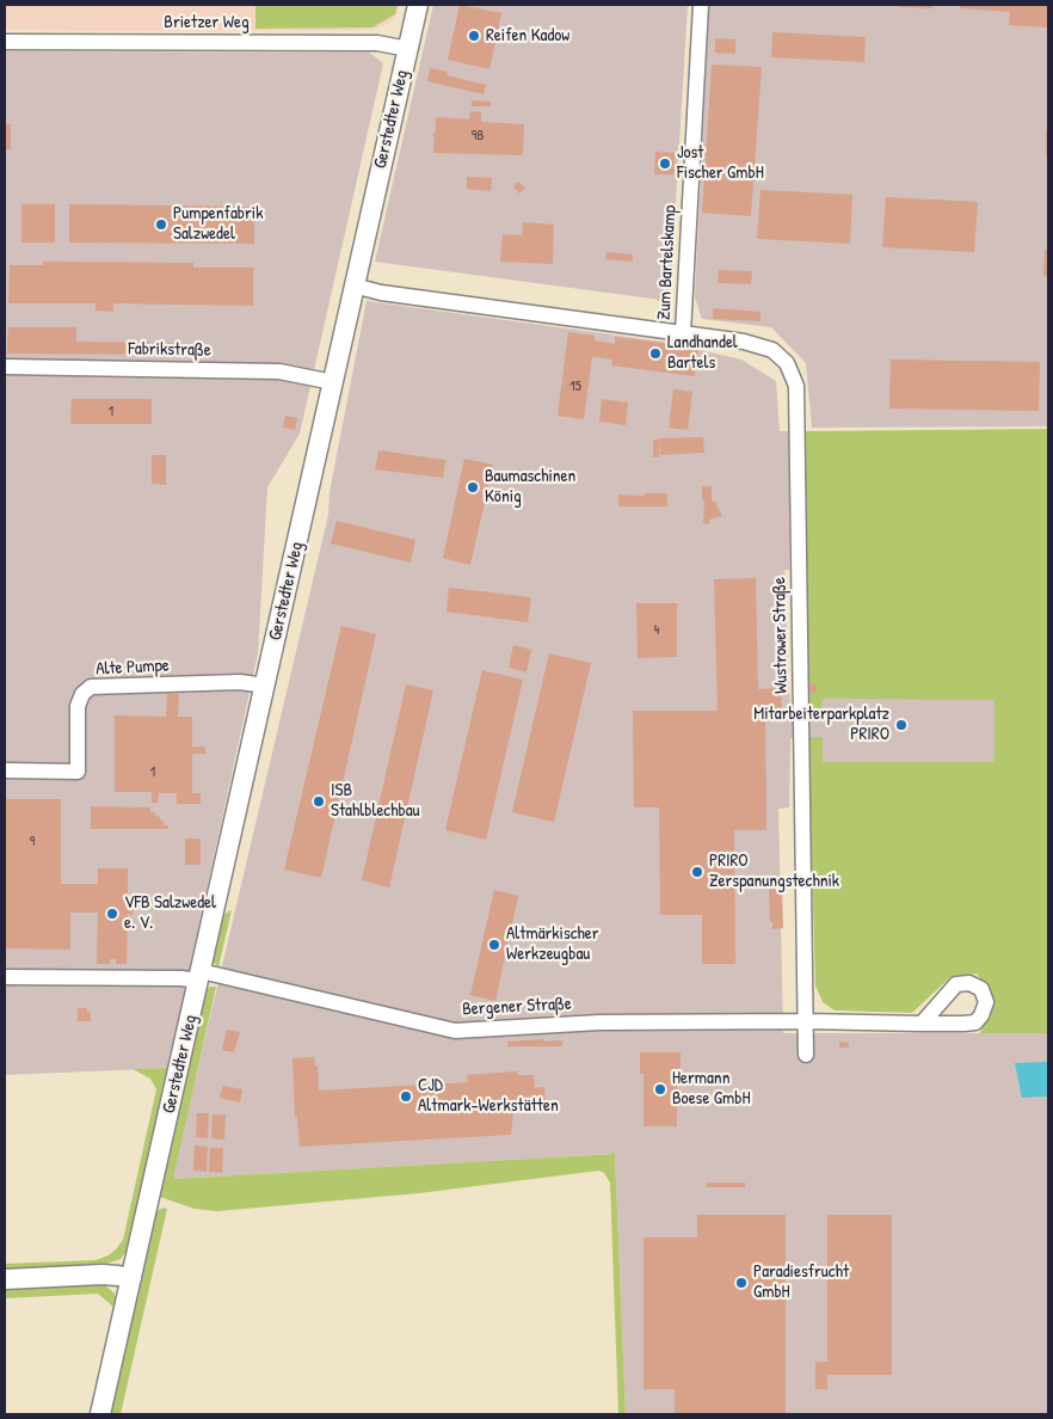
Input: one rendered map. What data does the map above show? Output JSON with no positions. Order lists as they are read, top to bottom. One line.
{"streets":{"street":["Brietzer Weg","Gerstedter Weg","Zum Bartelskamp","Fabrikstraße","Wustrower Straße","Alte Pumpe","Bergener Straße"]},"crossings":[["Brietzer Weg","Gerstedter Weg"],["Gerstedter Weg","Zum Bartelskamp"],["Gerstedter Weg","Fabrikstraße"],["Gerstedter Weg","Alte Pumpe"],["Gerstedter Weg","Bergener Straße"],["Zum Bartelskamp","Wustrower Straße"],["Wustrower Straße","Bergener Straße"]],"places":["Reifen Kadow","Jost Fischer GmbH","Pumpenfabrik Salzwedel","Landhandel Bartels","Baumaschinen König","Mitarbeiterparkplatz PRIRO","ISB Stahlblechbau","PRIRO Zerspanungstechnik","VFB Salzwedel e. V.","Altmärkischer Werkzeugbau","Hermann Boese GmbH","CJD Altmark-Werkstätten","Paradiesfrucht GmbH"],"house_numbers":["9B","15","1","4","1","9"]}
